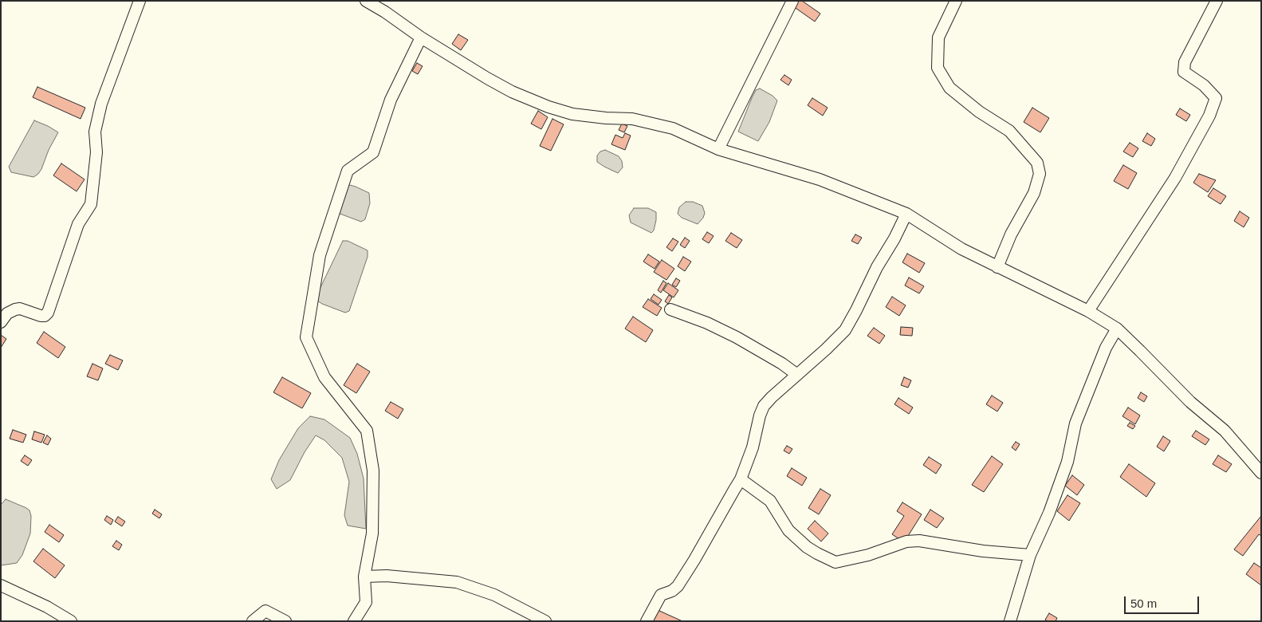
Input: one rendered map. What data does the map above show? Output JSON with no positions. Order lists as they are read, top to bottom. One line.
{"scale_bar":"50 m"}
